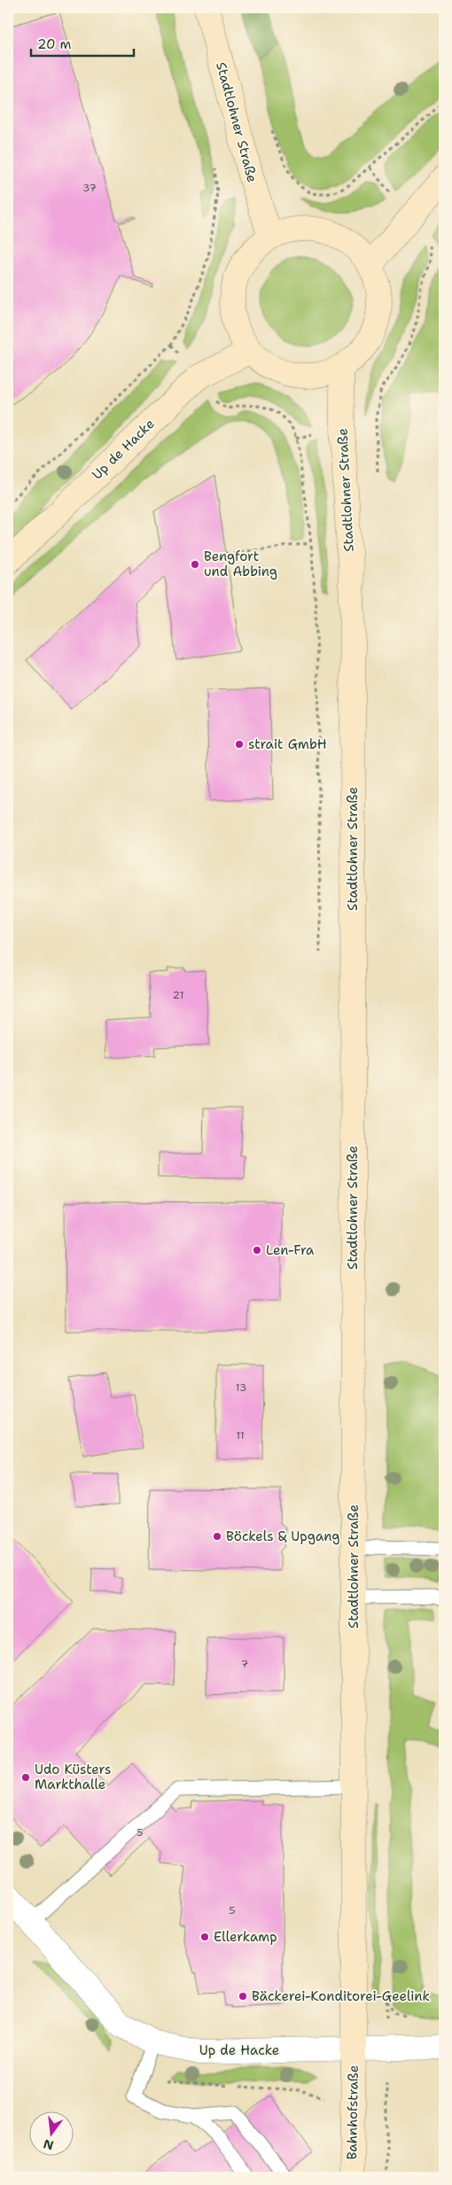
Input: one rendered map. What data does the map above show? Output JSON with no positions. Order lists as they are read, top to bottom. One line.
{"streets":{"street":["Stadtlohner Straße","Up de Hacke","Bahnhofstraße"]},"crossings":[["Stadtlohner Straße","Up de Hacke"],["Stadtlohner Straße","Bahnhofstraße"],["Up de Hacke","Bahnhofstraße"]],"places":["Bengfort und Abbing","strait GmbH","Len-Fra","Böckels & Upgang","Udo Küsters Markthalle","Ellerkamp","Bäckerei-Konditorei-Geelink"],"house_numbers":["37","21","13","11","7","5","5"],"scale_bar":"20 m","north":"bottom"}
